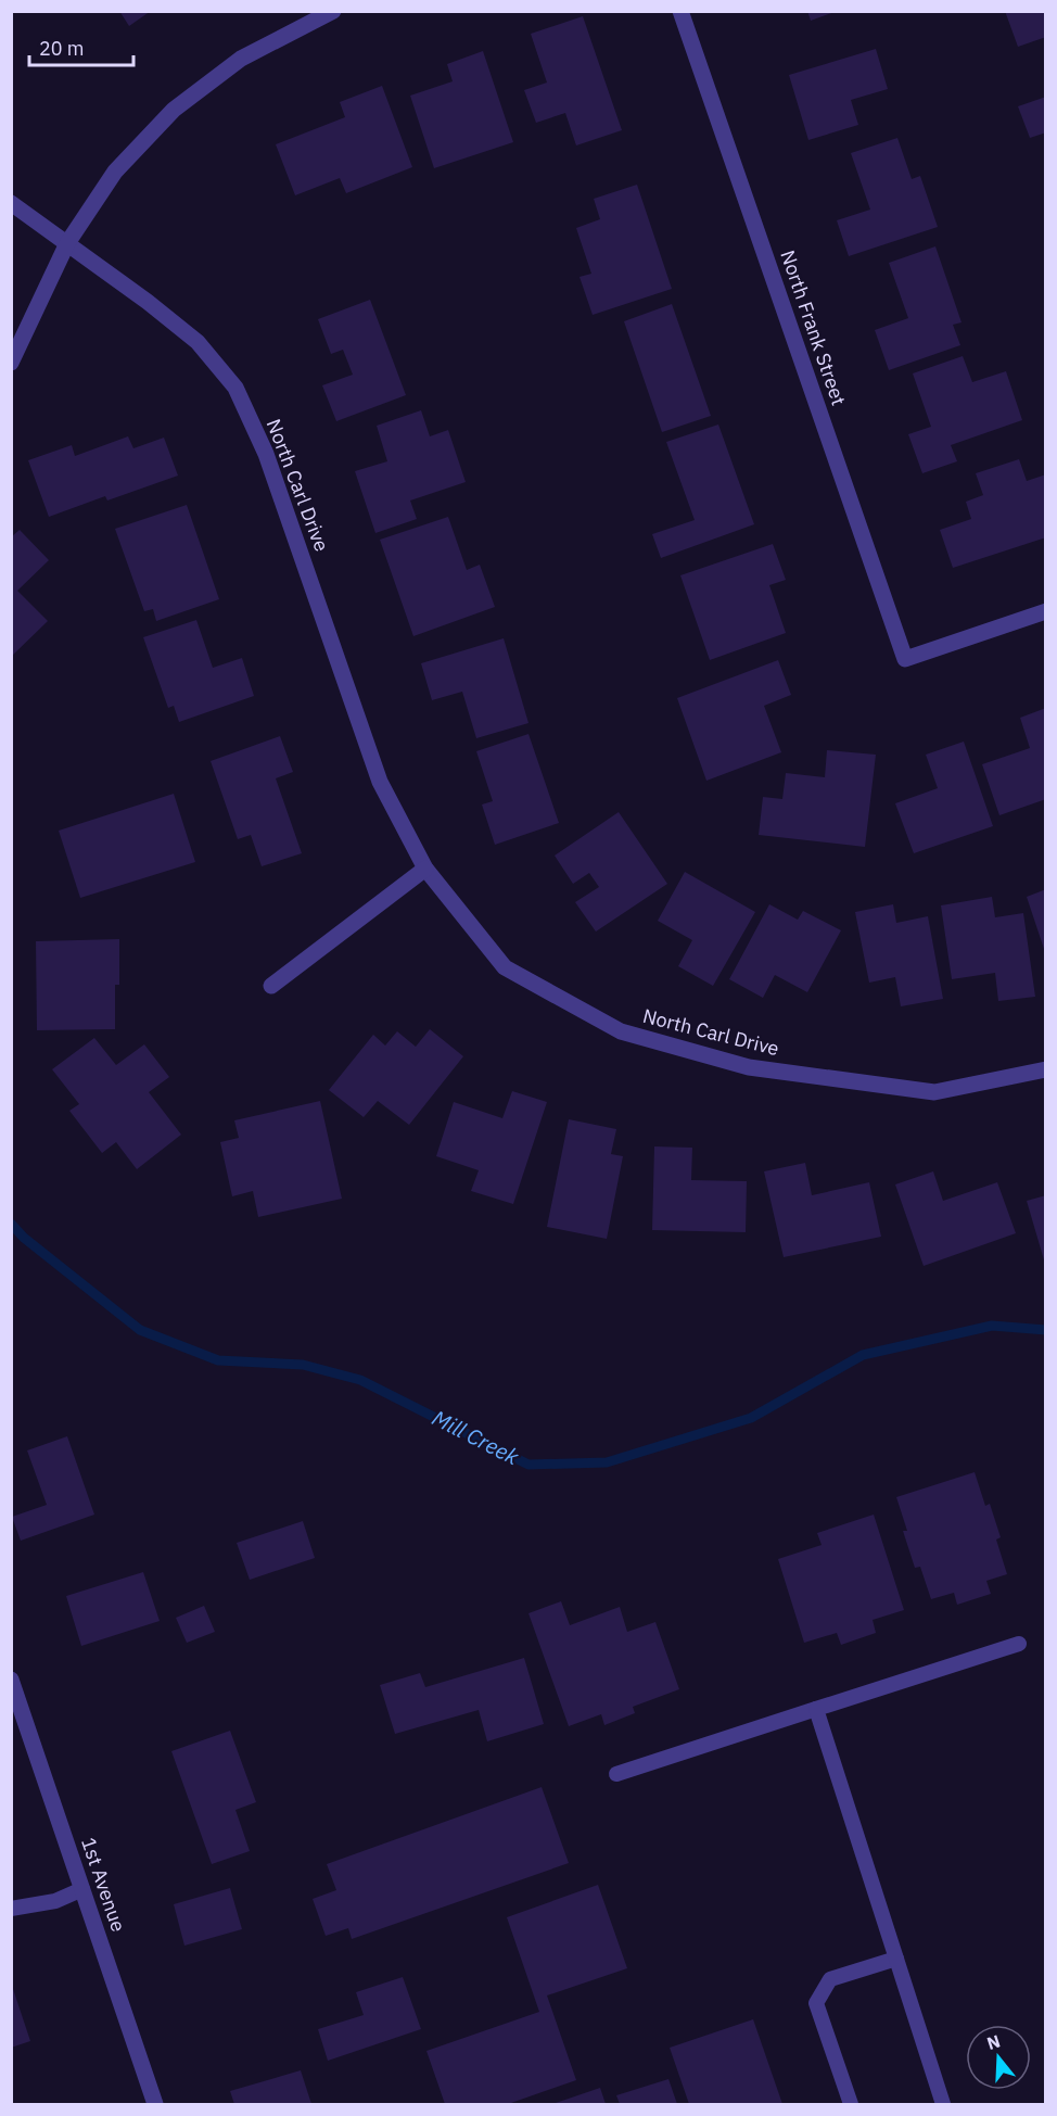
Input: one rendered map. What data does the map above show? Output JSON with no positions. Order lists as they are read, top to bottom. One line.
{"streets":{"street":["North Frank Street","North Carl Drive","1st Avenue"]},"water":["Mill Creek"],"scale_bar":"20 m","north":"top"}
